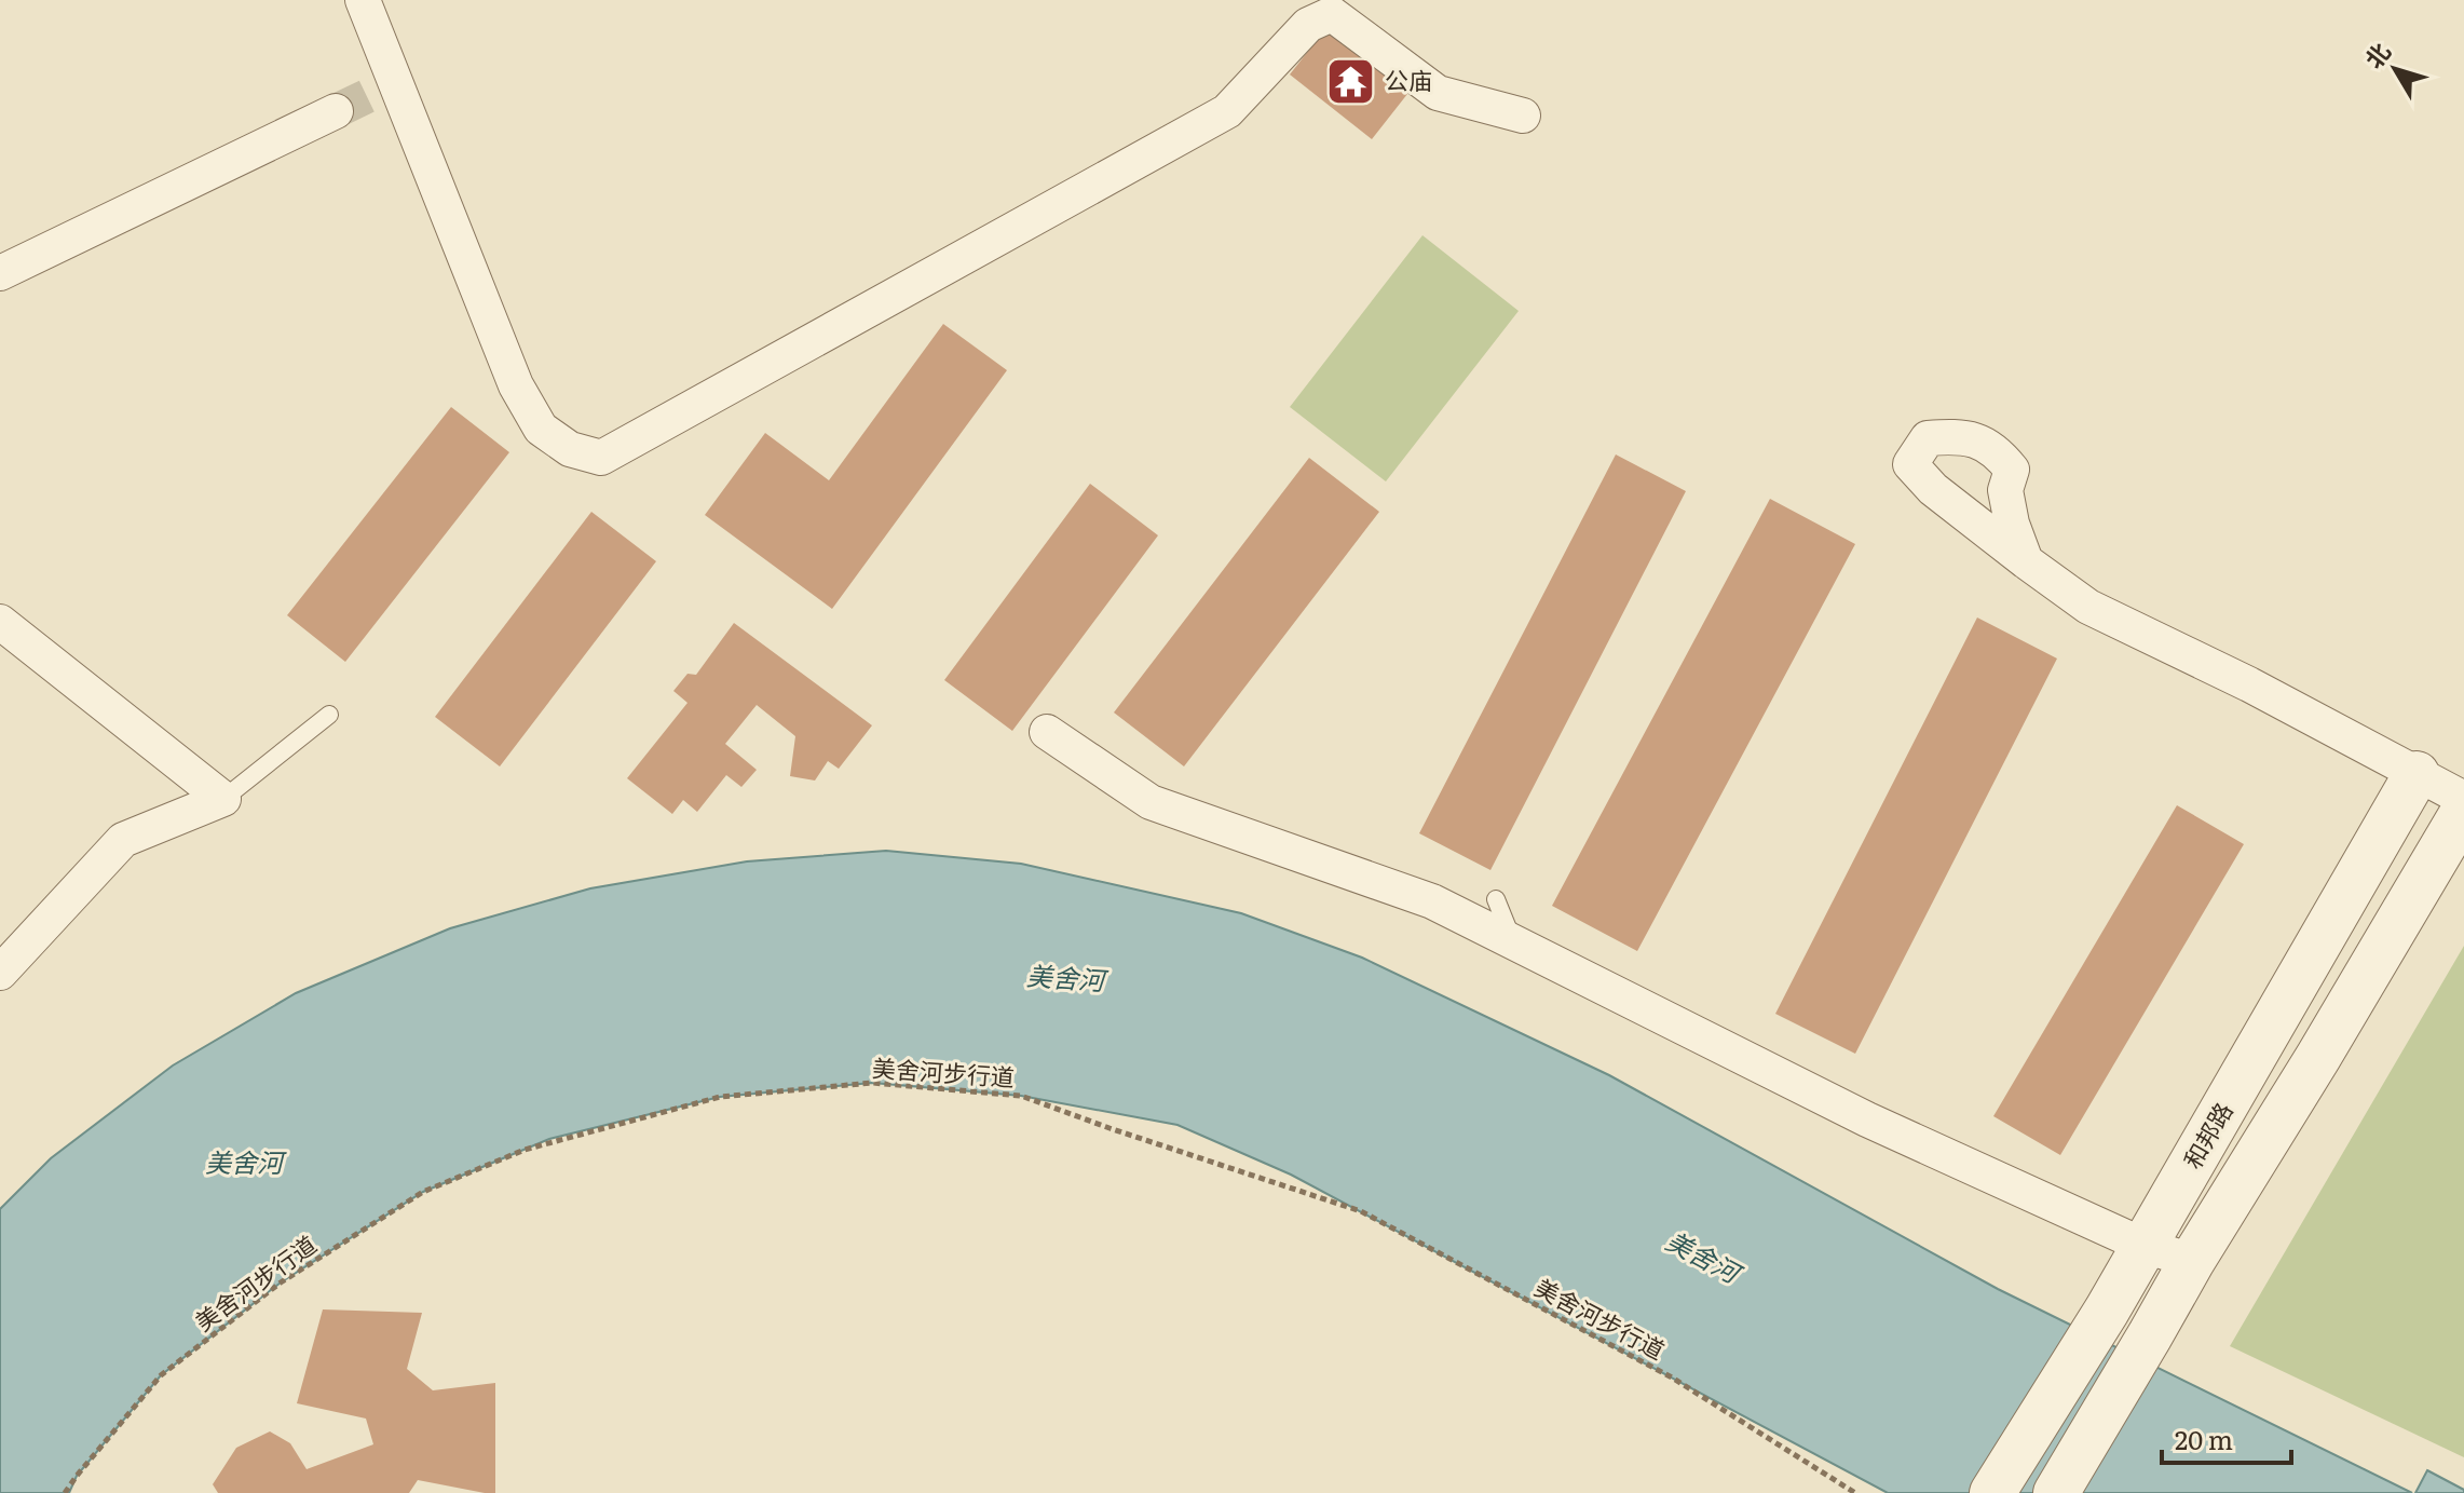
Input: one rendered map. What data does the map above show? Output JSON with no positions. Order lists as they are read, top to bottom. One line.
{"streets":{"street":["和邦路"],"path":["美舍河步行道"]},"water":["美舍河"],"places":{"temple":["公庙"]},"scale_bar":"20 m","north":"top left"}
